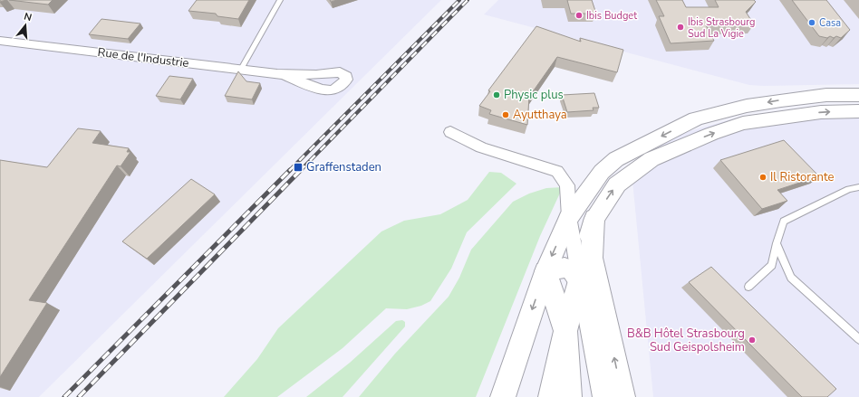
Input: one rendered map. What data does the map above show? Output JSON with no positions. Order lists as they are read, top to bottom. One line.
{"streets":{"street":["Rue de l'Industrie"]},"places":{"other":["Ibis Budget","Casa","Ibis Strasbourg Sud La Vigie","Physic plus","Ayutthaya","Il Ristorante","B&B Hôtel Strasbourg Sud Geispolsheim"],"transit":["Graffenstaden"]},"north":"top"}
